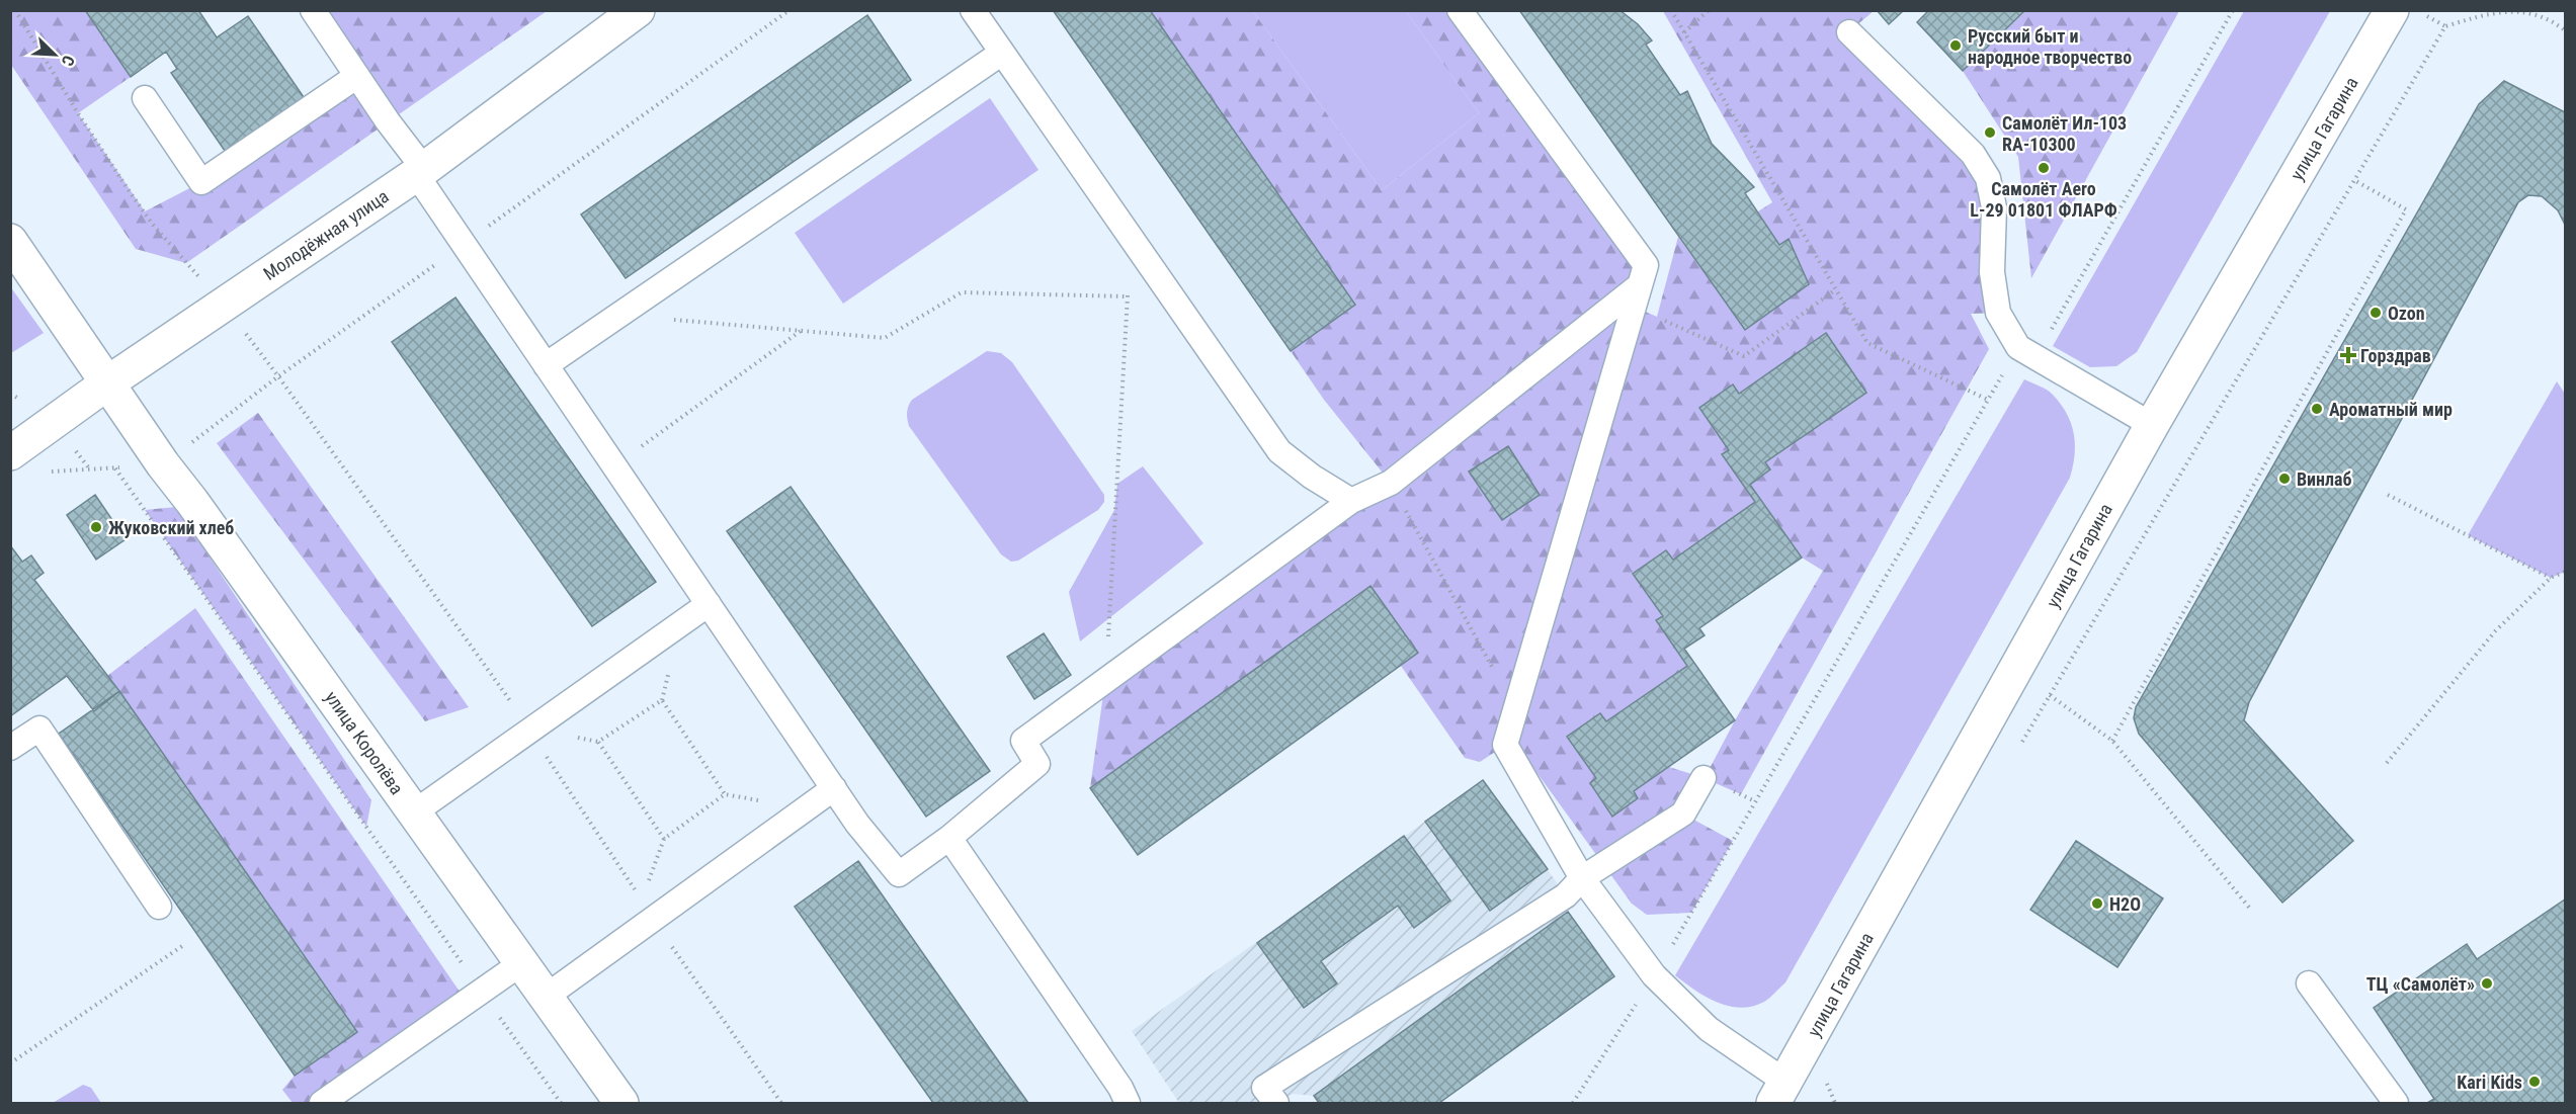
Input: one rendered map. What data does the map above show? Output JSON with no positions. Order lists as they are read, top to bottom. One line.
{"streets":{"main road":["улица Гагарина","Молодёжная улица","улица Королёва"]},"crossings":[["Молодёжная улица","улица Королёва"]],"places":{"other":["Русский быт и народное творчество","Самолёт Ил-103 RA-10300","Самолёт Aero L-29 01801 ФЛАРФ","Ozon","Ароматный мир","Винлаб","Жуковский хлеб","H2O","ТЦ «Самолёт»","Kari Kids"],"health":["Горздрав"]},"north":"bottom right"}
